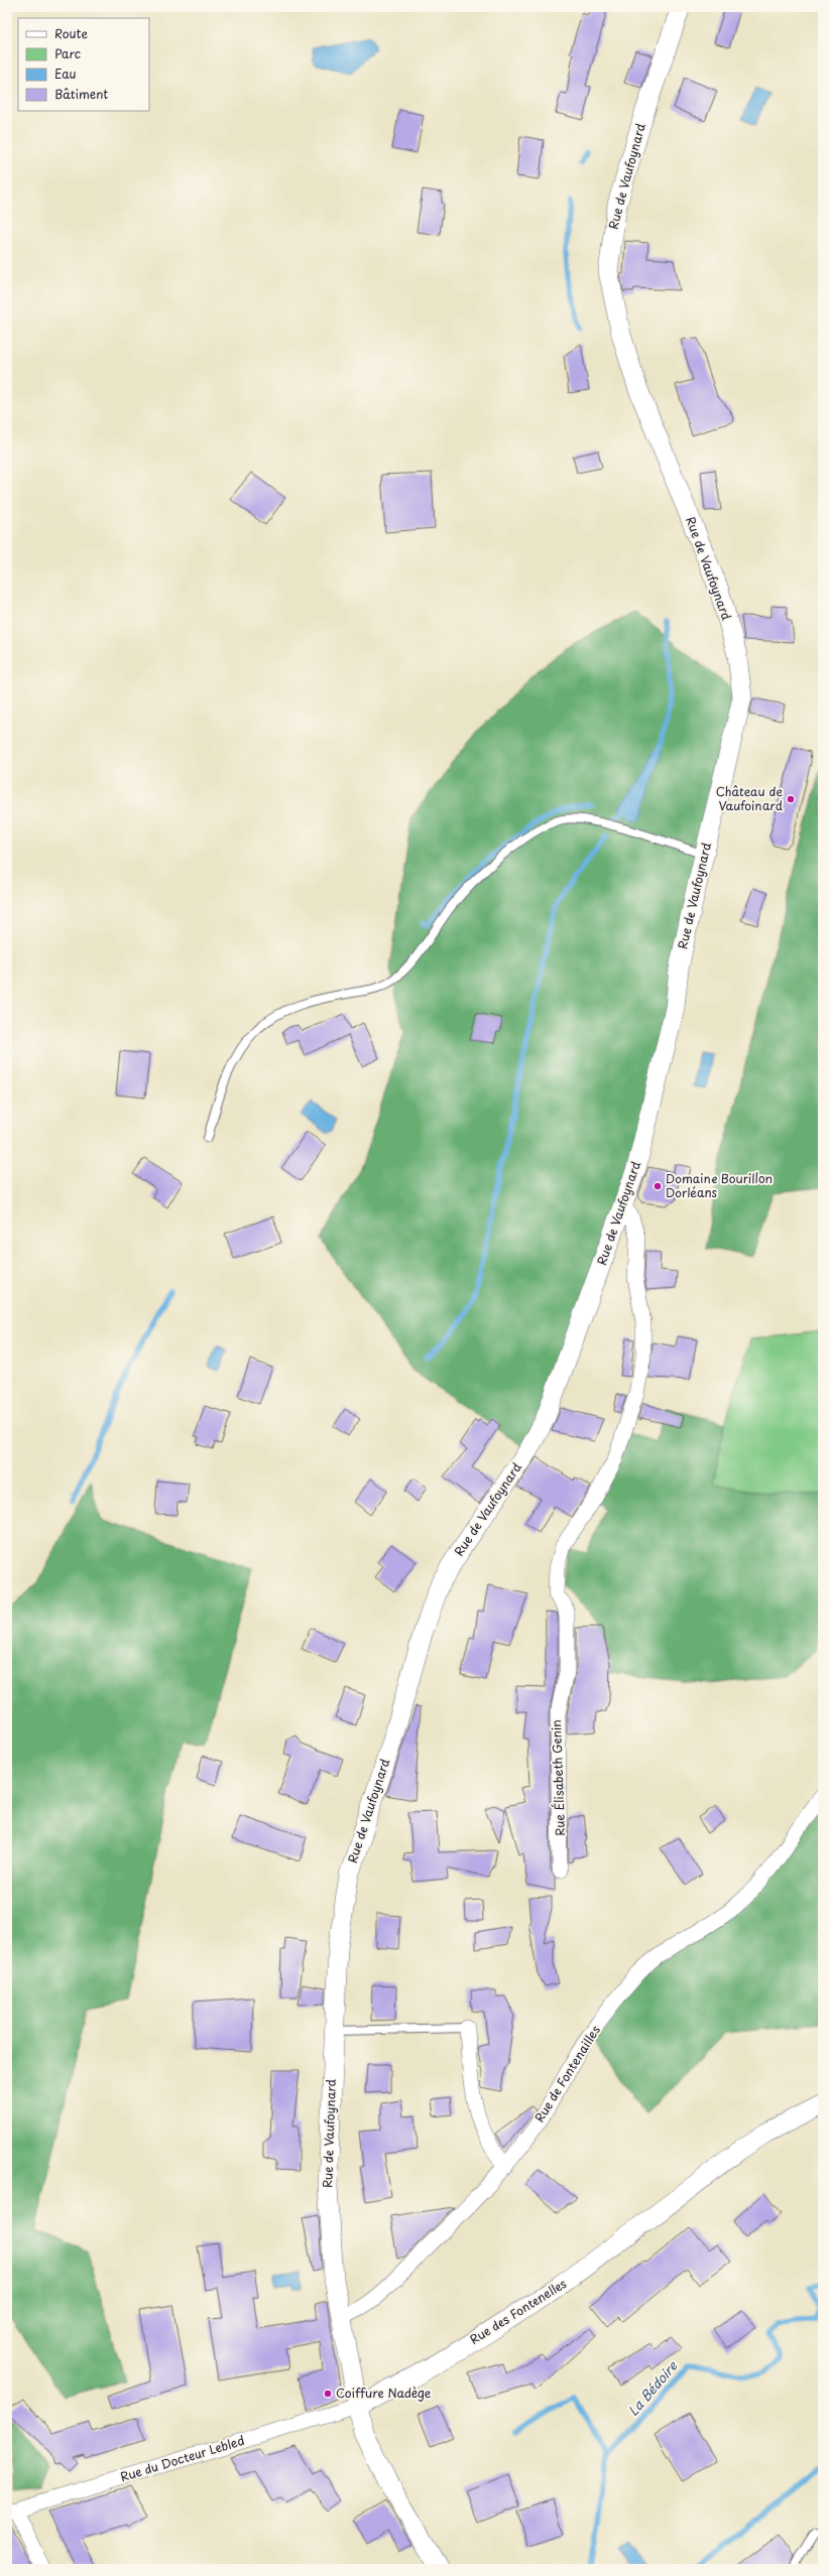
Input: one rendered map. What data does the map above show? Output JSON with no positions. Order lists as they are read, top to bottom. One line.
{"streets":{"street":["Rue de Vaufoynard","Rue Élisabeth Genin","Rue de Fontenailles","Rue des Fontenelles","Rue du Docteur Lebled"]},"crossings":[["Rue de Vaufoynard","Rue Élisabeth Genin"],["Rue de Vaufoynard","Rue de Fontenailles"],["Rue de Vaufoynard","Rue des Fontenelles"],["Rue de Vaufoynard","Rue du Docteur Lebled"],["Rue des Fontenelles","Rue du Docteur Lebled"]],"water":["La Bédoire"],"places":["Château de Vaufoinard","Domaine Bourillon Dorléans","Coiffure Nadège"],"legend":["Route","Parc","Eau","Bâtiment"]}
